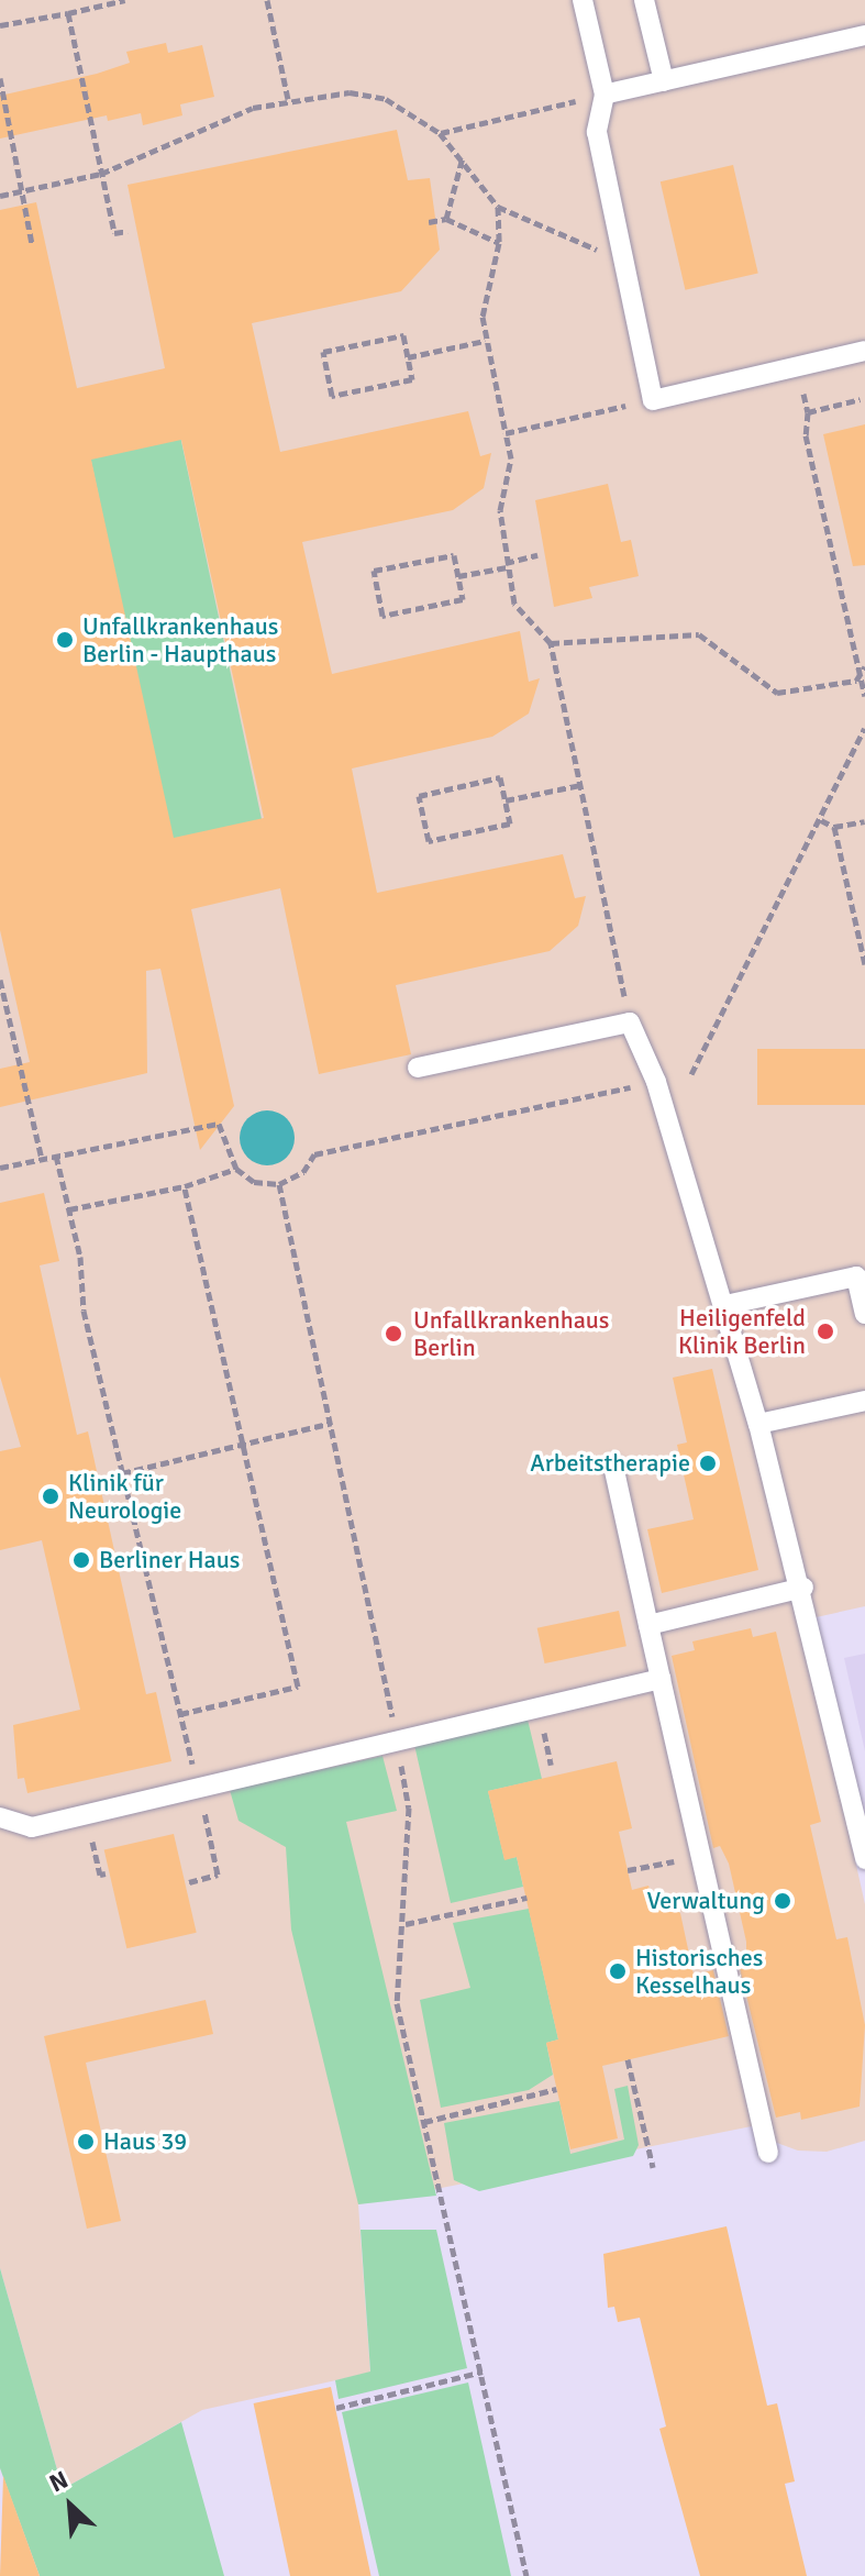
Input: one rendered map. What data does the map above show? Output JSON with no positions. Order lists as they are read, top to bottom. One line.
{"places":["Unfallkrankenhaus Berlin - Haupthaus","Heiligenfeld Klinik Berlin","Unfallkrankenhaus Berlin","Arbeitstherapie","Klinik für Neurologie","Berliner Haus","Verwaltung","Historisches Kesselhaus","Haus 39"],"north":"top left"}
